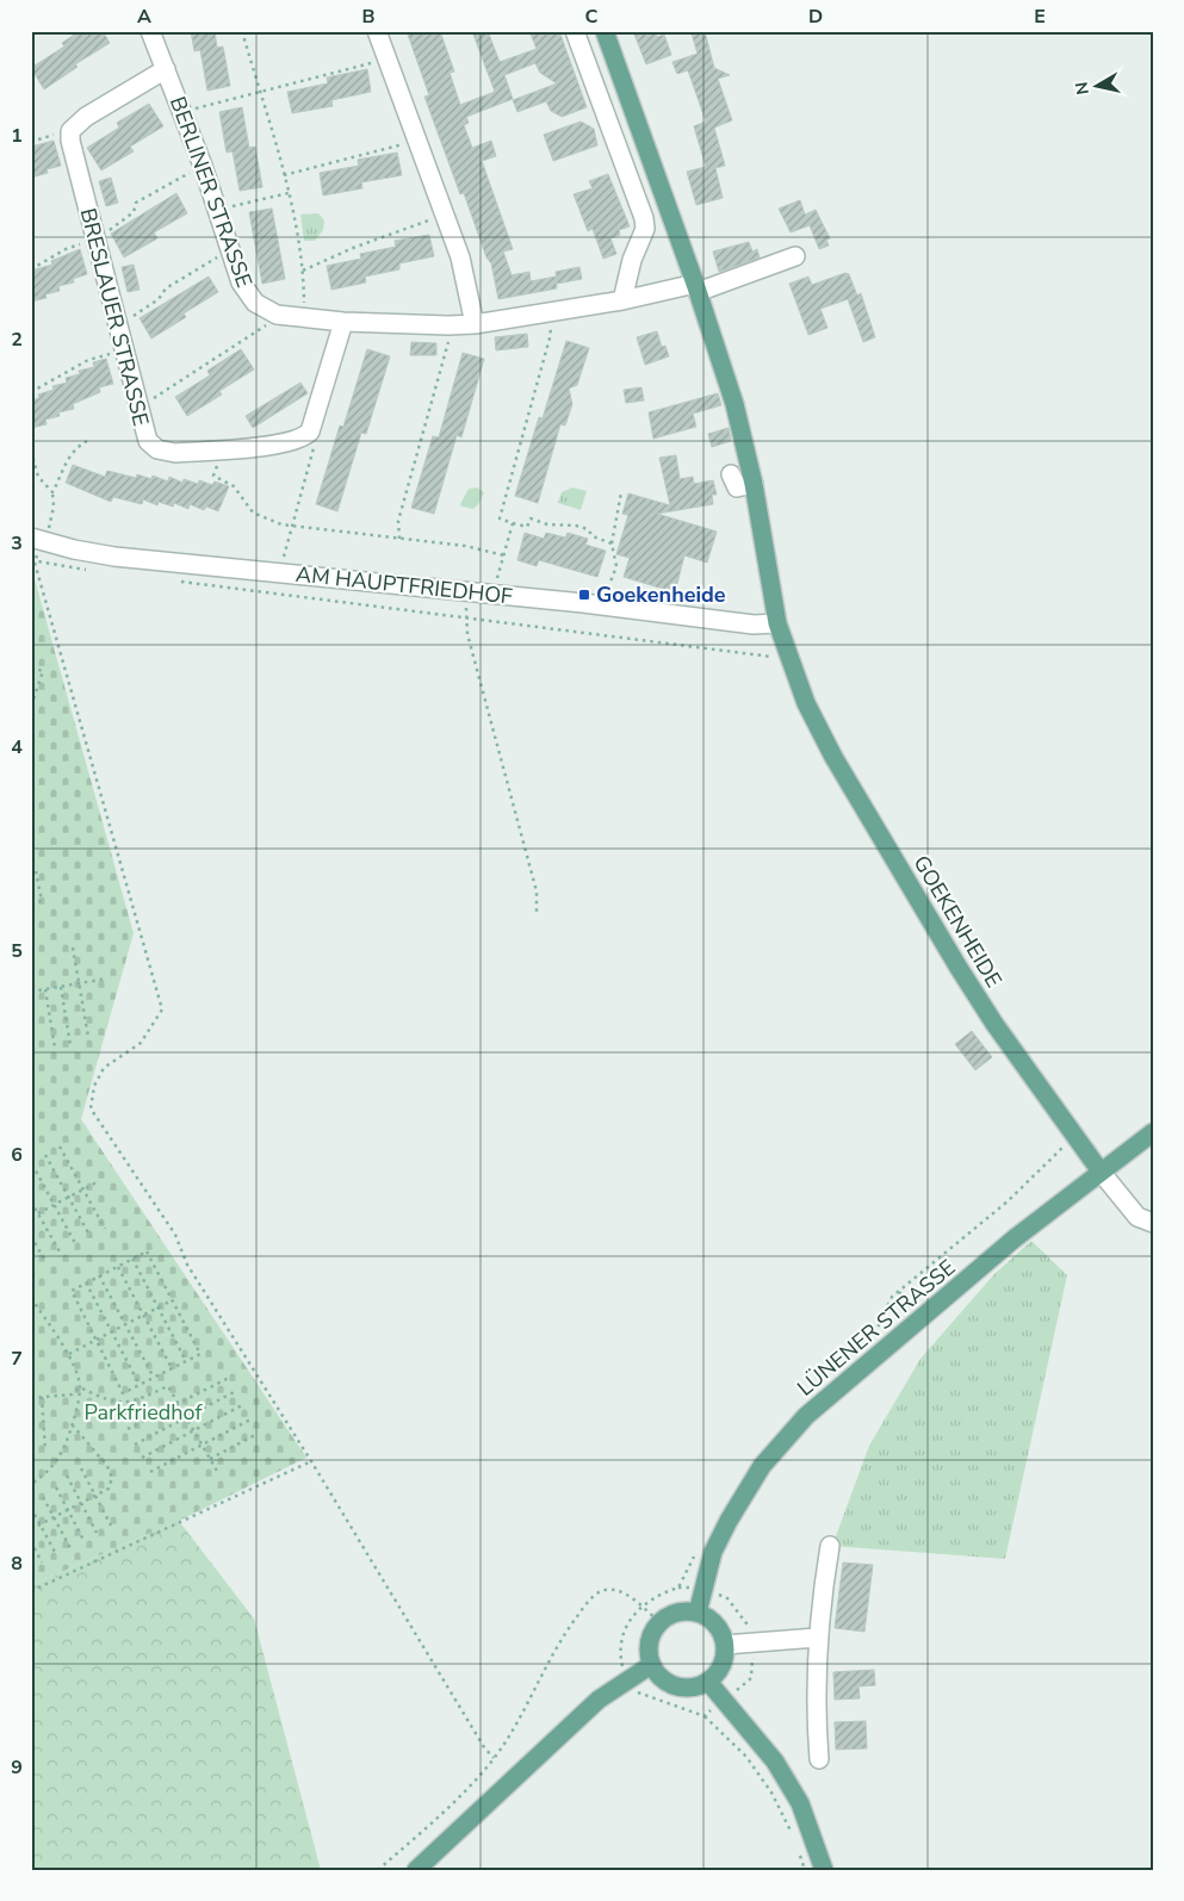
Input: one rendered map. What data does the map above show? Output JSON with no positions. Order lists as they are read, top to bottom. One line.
{"streets":{"main road":["GOEKENHEIDE","LÜNENER STRASSE"],"street":["BERLINER STRASSE","BRESLAUER STRASSE","AM HAUPTFRIEDHOF"]},"crossings":[["BERLINER STRASSE","GOEKENHEIDE"],["AM HAUPTFRIEDHOF","GOEKENHEIDE"],["GOEKENHEIDE","LÜNENER STRASSE"]],"parks":["Parkfriedhof"],"places":{"transit":["Goekenheide"]},"north":"left","grid":{"columns":["A","B","C","D","E"],"rows":["1","2","3","4","5","6","7","8","9"]}}
